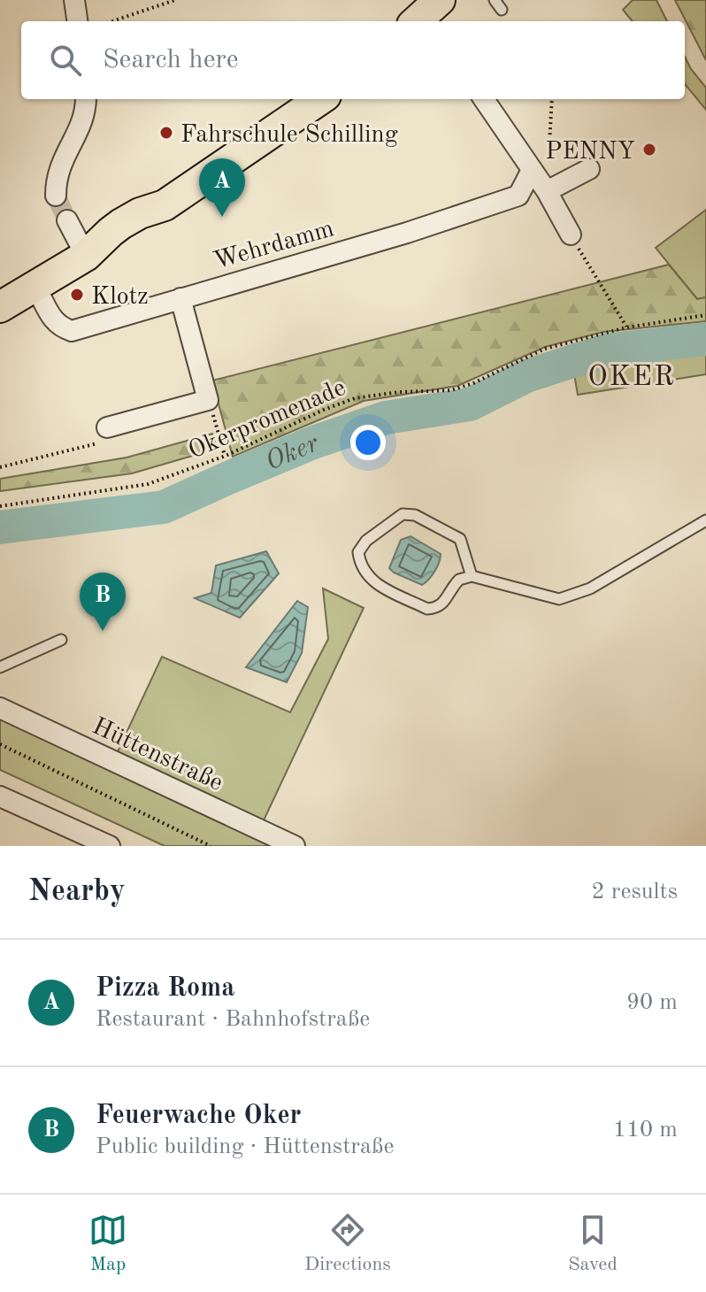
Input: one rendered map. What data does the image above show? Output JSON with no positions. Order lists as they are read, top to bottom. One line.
{"streets":{"street":["Wehrdamm","Hüttenstraße"],"path":["Okerpromenade"]},"districts":["OKER"],"water":["Oker"],"places":["Fahrschule Schilling","PENNY","Klotz"],"page":{"search":"Search here","pins":["A","B"],"heading":["Nearby","2 results"],"list":[{"mark":"A","name":"Pizza Roma","note":"Restaurant · Bahnhofstraße","value":"90 m"},{"mark":"B","name":"Feuerwache Oker","note":"Public building · Hüttenstraße","value":"110 m"}],"nav":["Map","Directions","Saved"]}}
